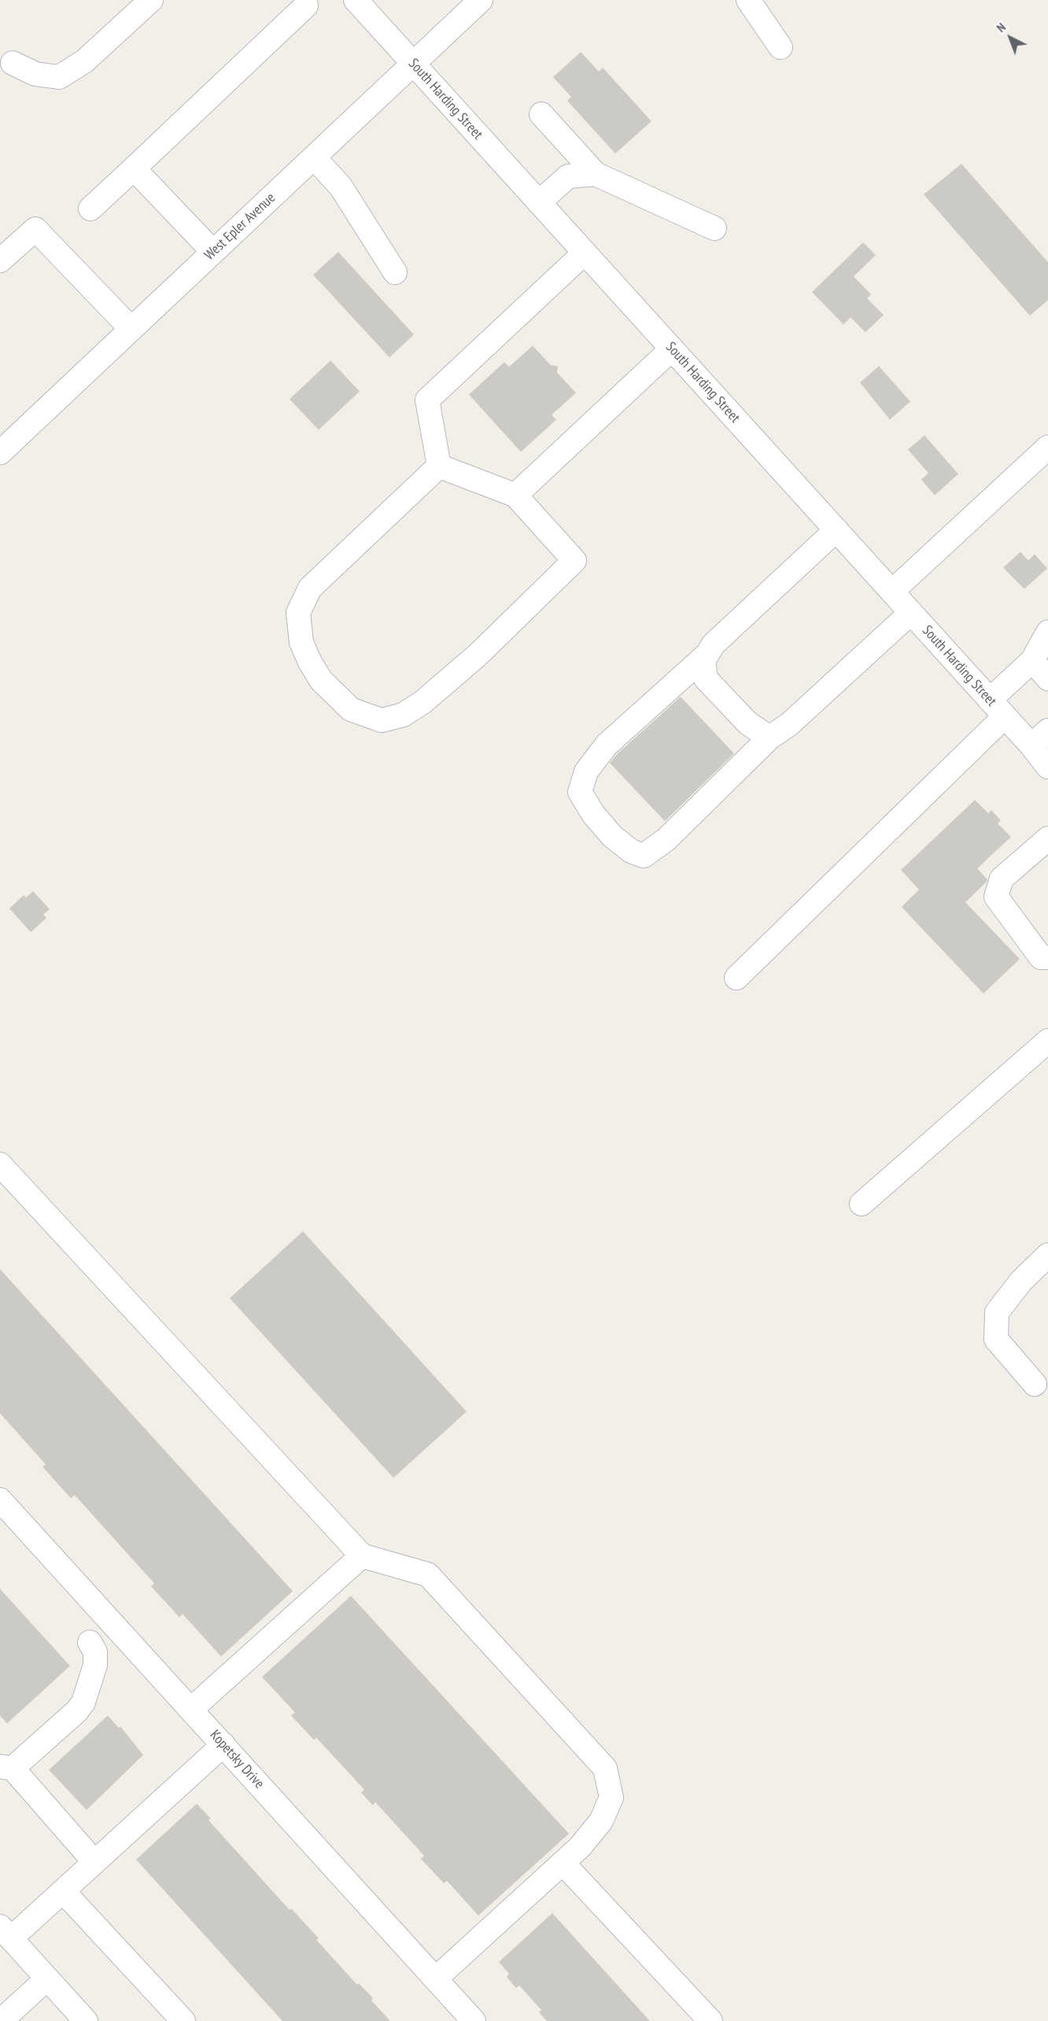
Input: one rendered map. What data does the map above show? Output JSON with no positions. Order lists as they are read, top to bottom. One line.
{"streets":{"street":["South Harding Street","West Epler Avenue","Kopetsky Drive"]},"crossings":[["South Harding Street","West Epler Avenue"]],"north":"top left"}
